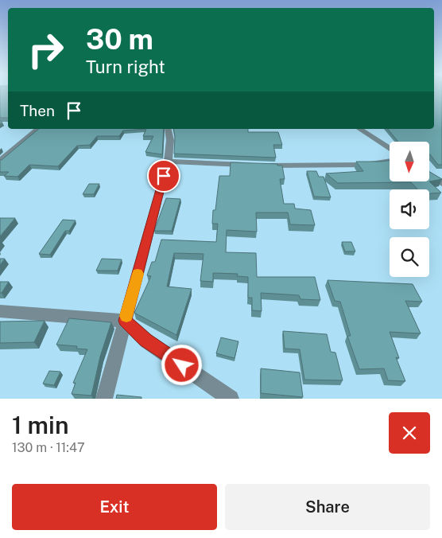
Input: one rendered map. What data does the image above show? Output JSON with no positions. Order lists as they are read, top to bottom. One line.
{"north":"bottom","page":{"turn":["30 m","Turn right"],"then":"Then","heading":["1 min","130 m · 11:47"],"buttons":["Exit","Share"]}}
